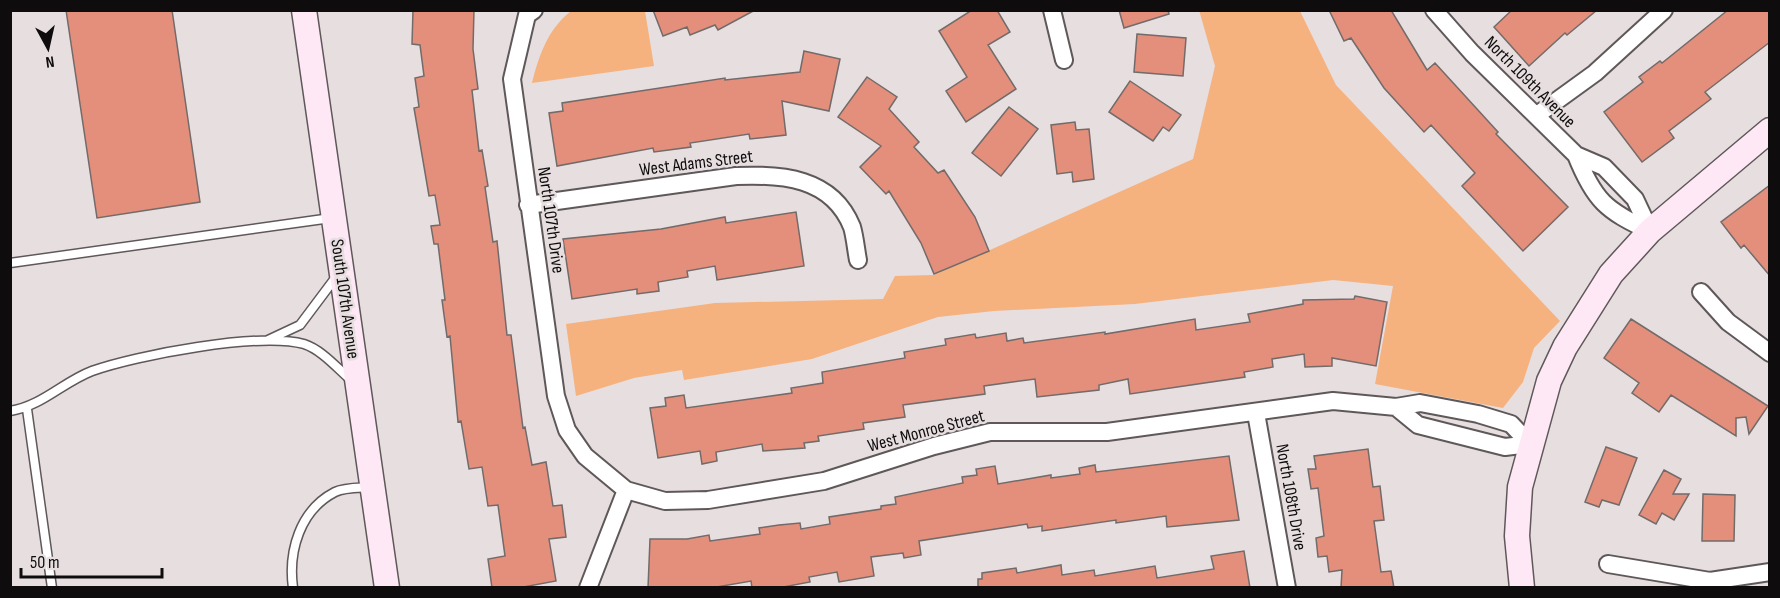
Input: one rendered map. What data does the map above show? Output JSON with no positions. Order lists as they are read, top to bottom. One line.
{"streets":{"main road":["South 107th Avenue"],"street":["North 109th Avenue","West Adams Street","North 107th Drive","West Monroe Street","North 108th Drive"]},"crossings":[["West Adams Street","North 107th Drive"],["North 107th Drive","West Monroe Street"],["West Monroe Street","North 108th Drive"]],"scale_bar":"50 m","north":"bottom"}
